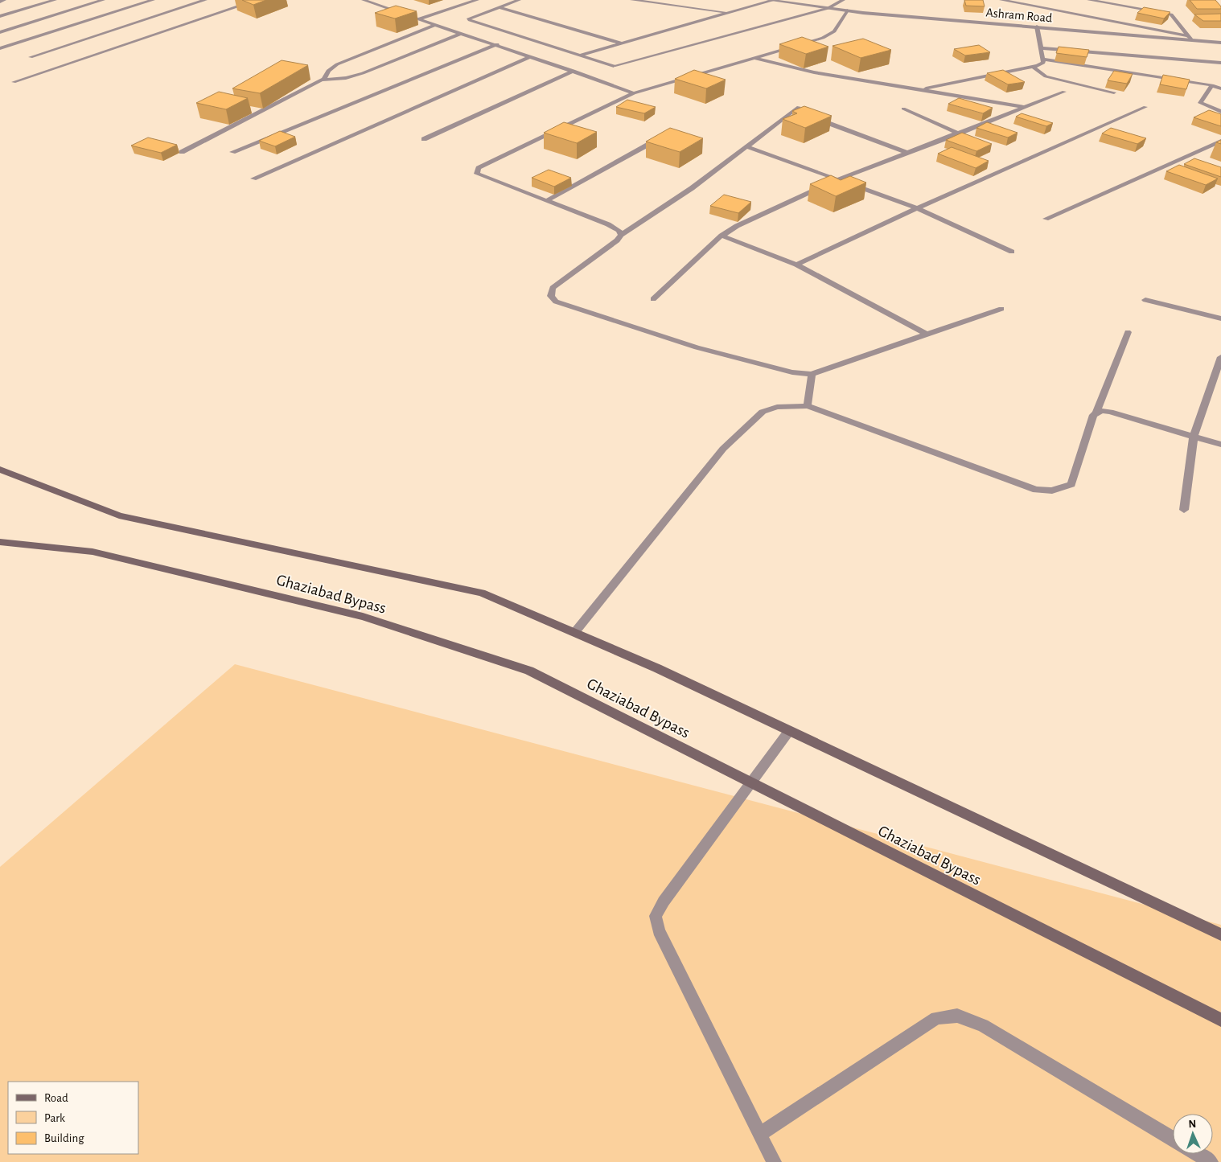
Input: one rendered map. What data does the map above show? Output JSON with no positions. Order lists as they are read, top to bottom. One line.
{"streets":{"main road":["Ghaziabad Bypass"],"street":["Ashram Road"]},"legend":["Road","Park","Building"],"north":"top"}
